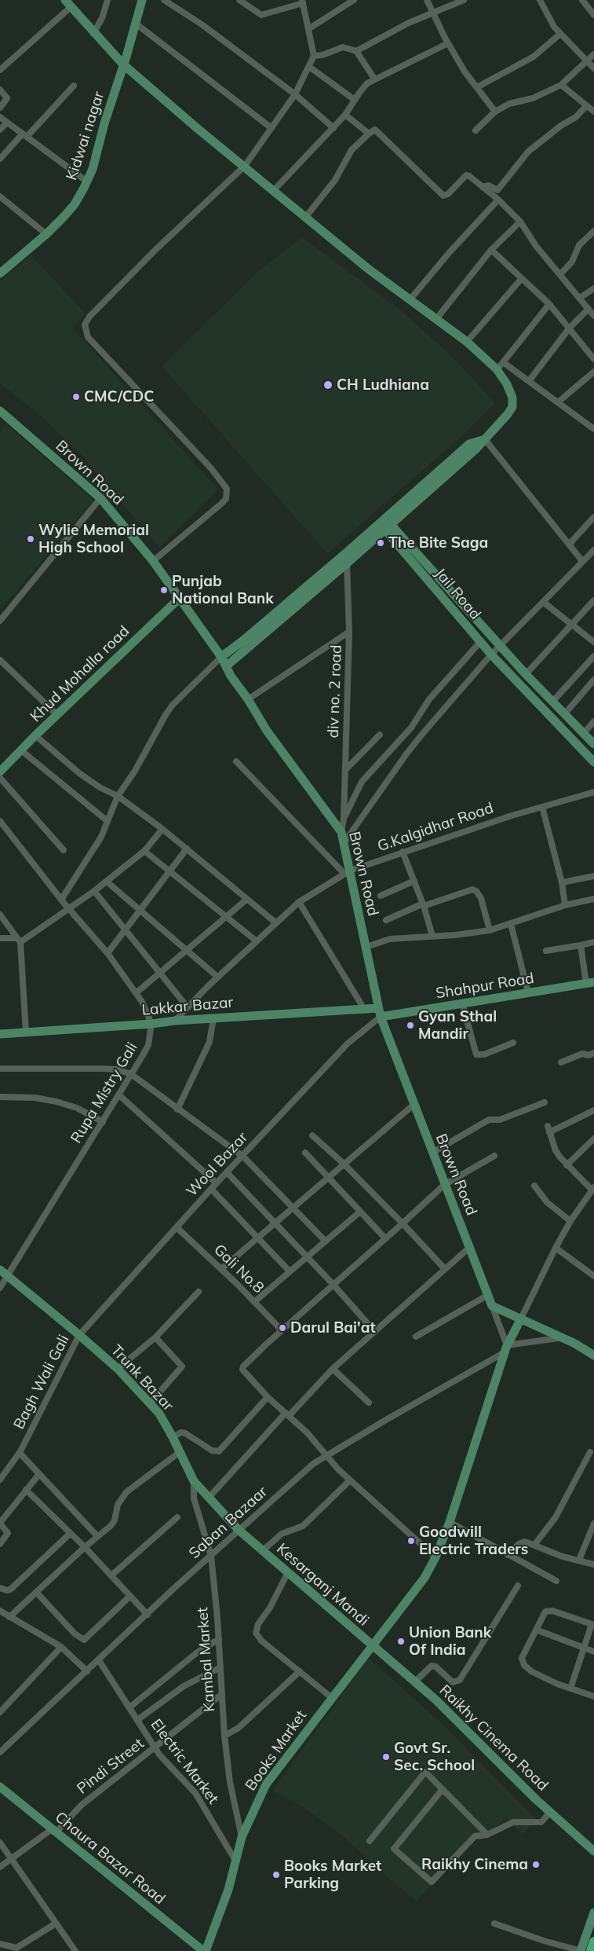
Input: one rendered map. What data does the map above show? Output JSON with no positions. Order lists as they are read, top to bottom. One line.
{"streets":{"street":["Kidwai nagar","Brown Road","Jail Road","Khud Mohalla road","div no. 2 road","G.Kalgidhar Road","Shahpur Road","Lakkar Bazar","Rupa Mistry Gali","Wool Bazar","Gali No.8","Trunk Bazar","Bagh Wali Gali","Saban Bazaar","Kesarganj Mandi","Kambal Market","Raikhy Cinema Road","Books Market","Electric Market","Pindi Street","Chaura Bazar Road"]},"crossings":[["Brown Road","Khud Mohalla road"],["Brown Road","div no. 2 road"],["Brown Road","G.Kalgidhar Road"],["Brown Road","Shahpur Road"],["Brown Road","Lakkar Bazar"],["Brown Road","Wool Bazar"],["G.Kalgidhar Road","Lakkar Bazar"],["Shahpur Road","Lakkar Bazar"],["Shahpur Road","Wool Bazar"],["Lakkar Bazar","Rupa Mistry Gali"],["Lakkar Bazar","Wool Bazar"],["Rupa Mistry Gali","Trunk Bazar"],["Wool Bazar","Gali No.8"],["Wool Bazar","Trunk Bazar"],["Wool Bazar","Bagh Wali Gali"],["Trunk Bazar","Bagh Wali Gali"],["Trunk Bazar","Saban Bazaar"],["Trunk Bazar","Kesarganj Mandi"],["Trunk Bazar","Kambal Market"],["Saban Bazaar","Kambal Market"],["Saban Bazaar","Books Market"],["Saban Bazaar","Electric Market"],["Kesarganj Mandi","Raikhy Cinema Road"],["Kesarganj Mandi","Books Market"],["Kambal Market","Books Market"],["Kambal Market","Pindi Street"],["Raikhy Cinema Road","Books Market"],["Books Market","Electric Market"],["Books Market","Chaura Bazar Road"],["Electric Market","Pindi Street"],["Pindi Street","Chaura Bazar Road"]],"places":["CH Ludhiana","CMC/CDC","Wylie Memorial High School","The Bite Saga","Punjab National Bank","Gyan Sthal Mandir","Darul Bai'at","Goodwill Electric Traders","Union Bank Of India","Govt Sr. Sec. School","Raikhy Cinema","Books Market Parking"]}
